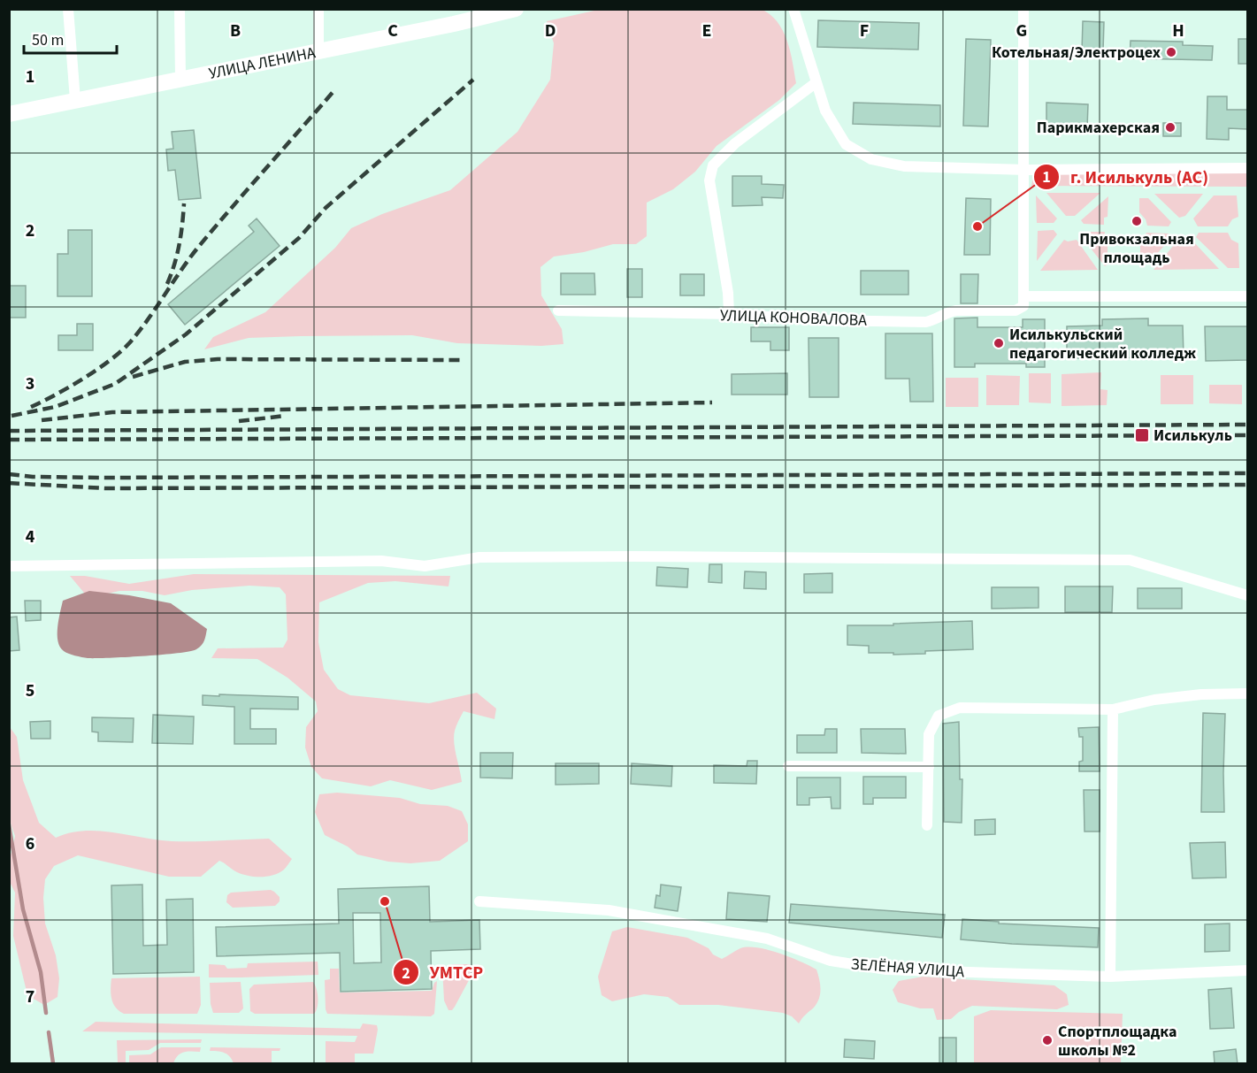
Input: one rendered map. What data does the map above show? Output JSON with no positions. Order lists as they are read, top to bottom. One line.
{"streets":{"street":["УЛИЦА ЛЕНИНА","УЛИЦА КОНОВАЛОВА","ЗЕЛЁНАЯ УЛИЦА"]},"places":{"other":["Котельная/Электроцех","Парикмахерская","Привокзальная площадь","г. Исилькуль (АС)","Исилькульский педагогический колледж","УМТСР","Спортплощадка школы №2"],"transit":["Исилькуль"]},"scale_bar":"50 m","grid":{"columns":["B","C","D","E","F","G","H"],"rows":["1","2","3","4","5","6","7"]}}
